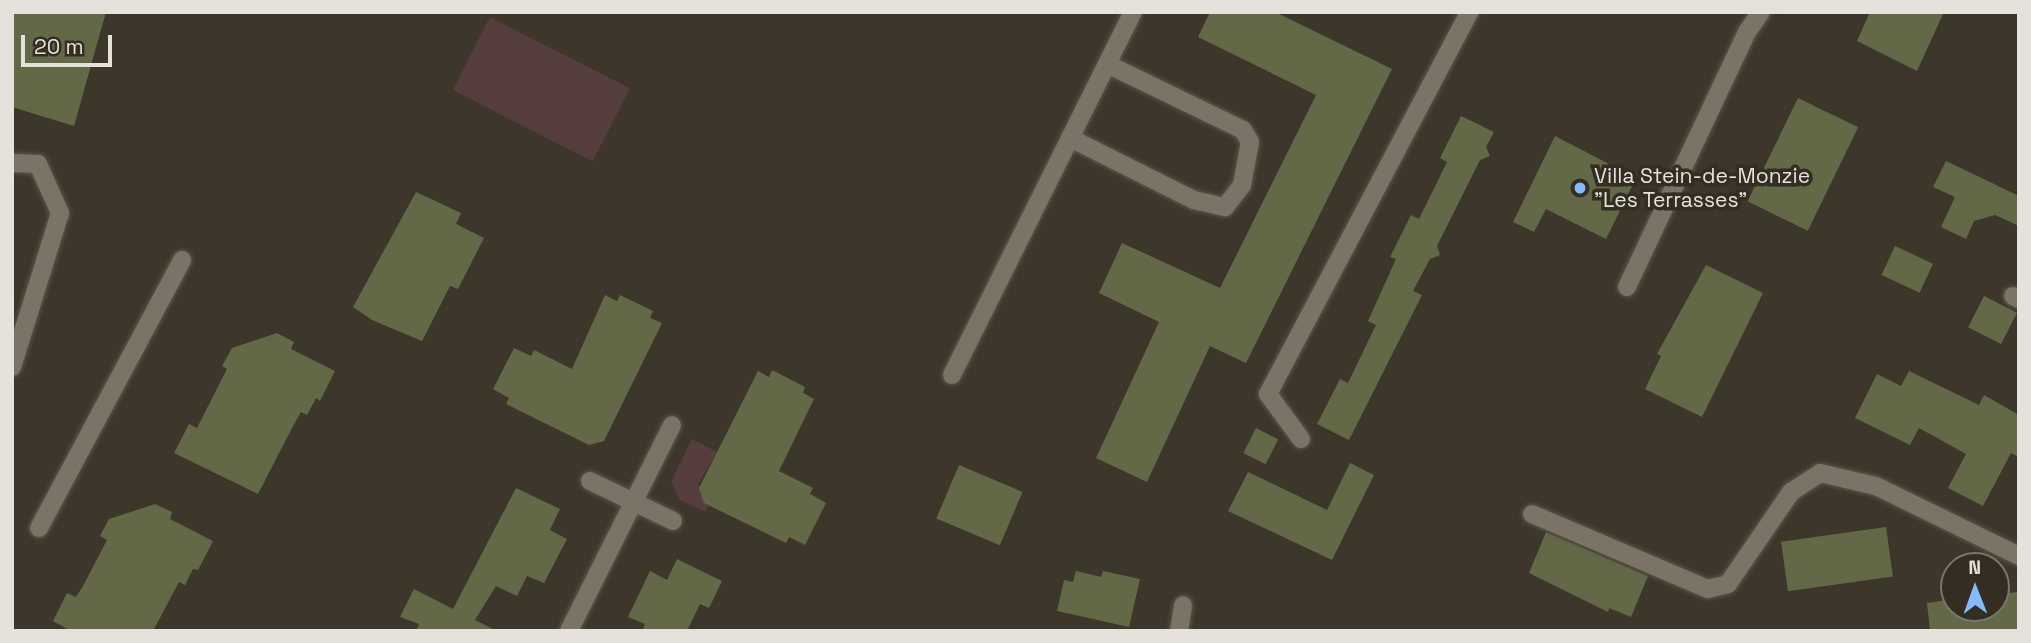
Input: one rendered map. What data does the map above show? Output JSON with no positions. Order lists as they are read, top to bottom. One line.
{"places":["Villa Stein-de-Monzie \"Les Terrasses\""],"scale_bar":"20 m","north":"top"}
